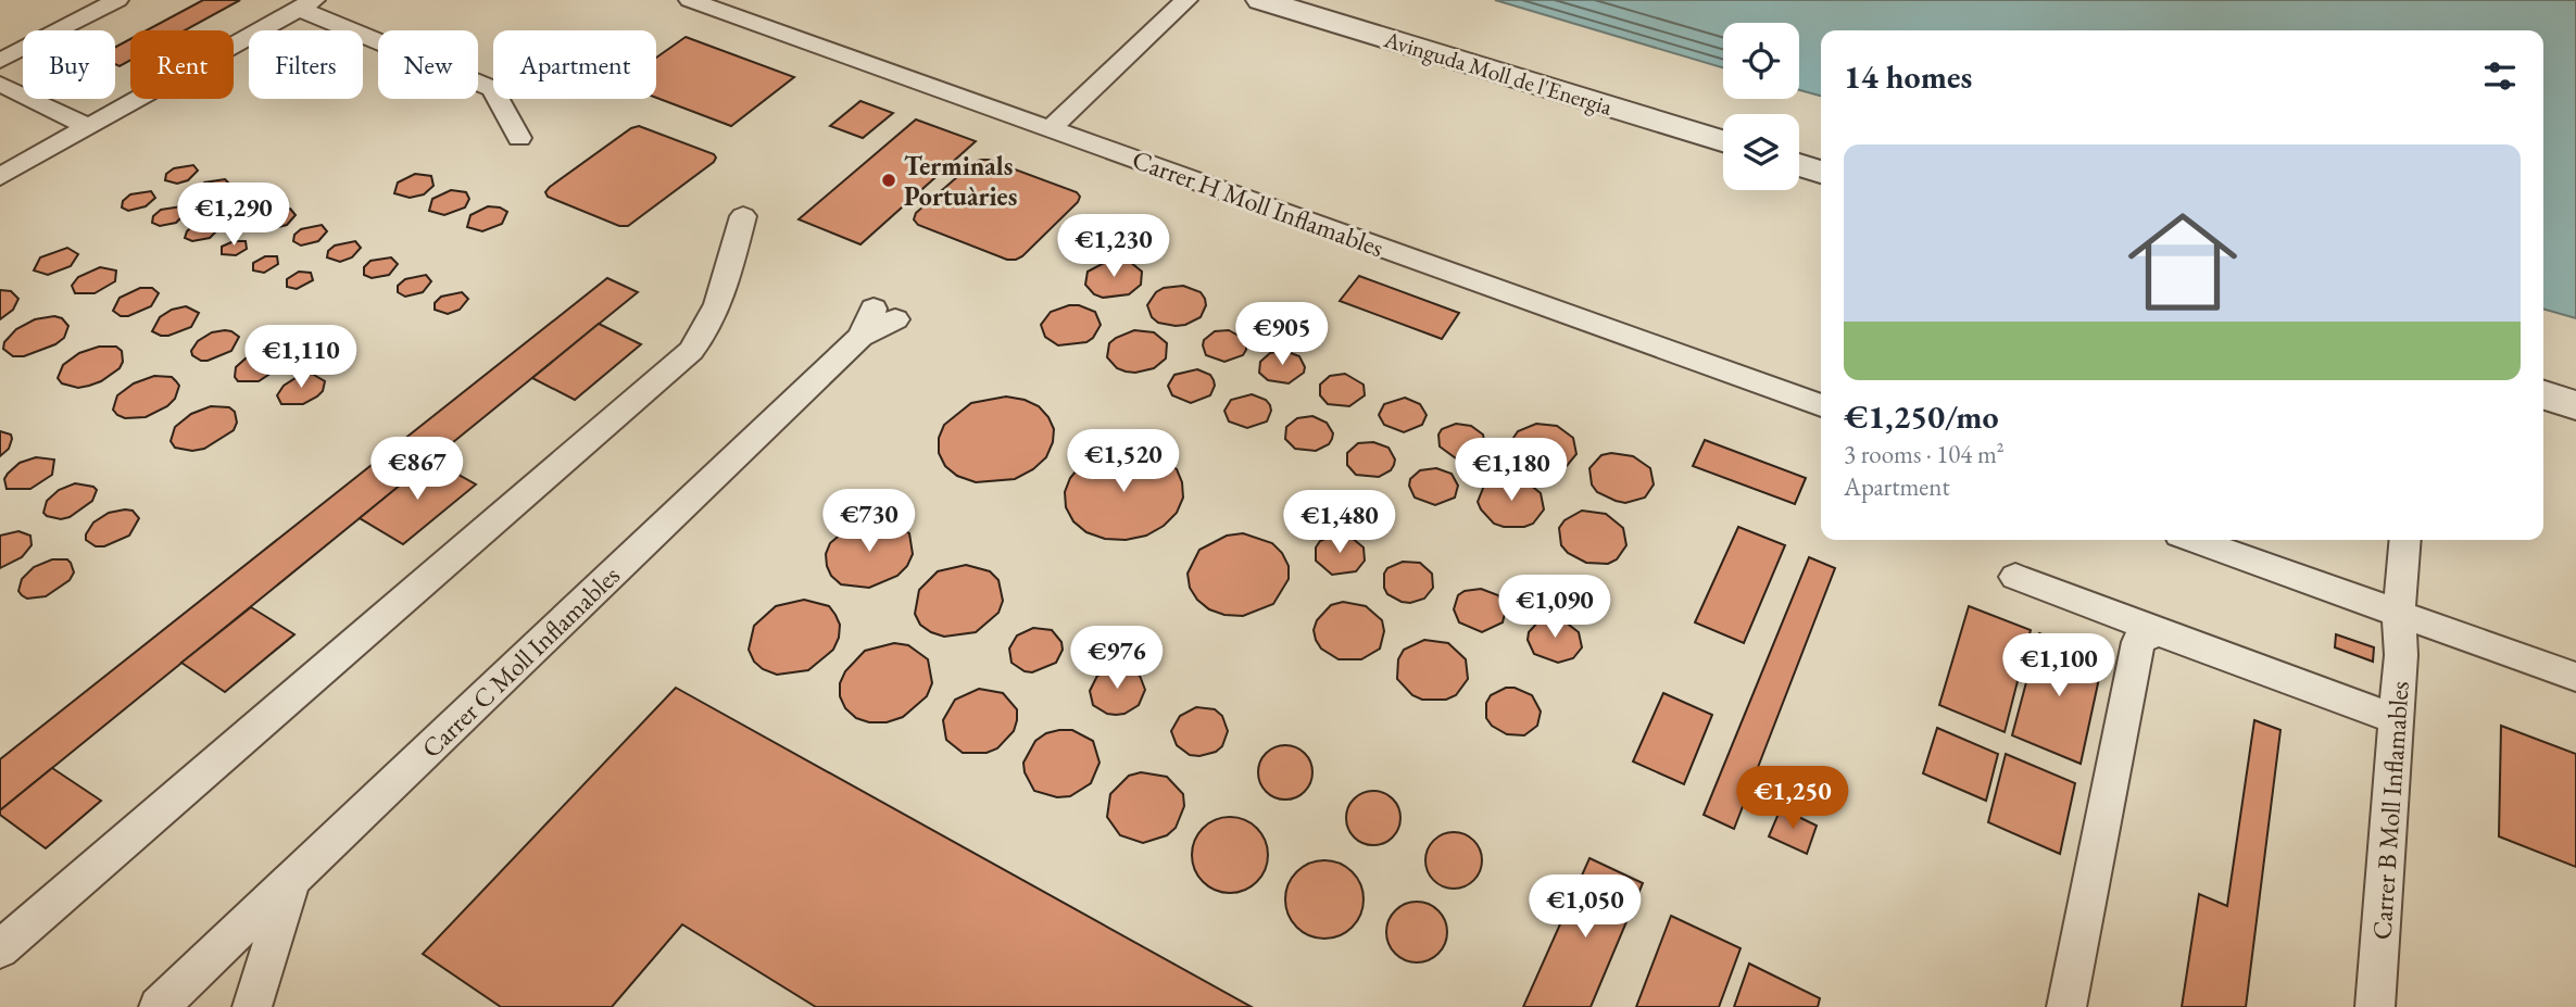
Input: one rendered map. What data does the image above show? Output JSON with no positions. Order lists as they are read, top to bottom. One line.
{"streets":{"street":["Avinguda Moll de l'Energia"],"lane":["Carrer H Moll Inflamables","Carrer C Moll Inflamables","Carrer B Moll Inflamables"]},"places":["Terminals Portuàries"],"page":{"chip":["Buy","Rent","Filters","New","Apartment"],"heading":"14 homes","list":[{"name":"€1,250/mo","note":"3 rooms · 104 m² · Apartment"}],"price":["€1,290","€1,230","€905","€1,110","€1,520","€867","€1,180","€730","€1,480","€1,090","€976","€1,100","€1,250","€1,050"]}}
